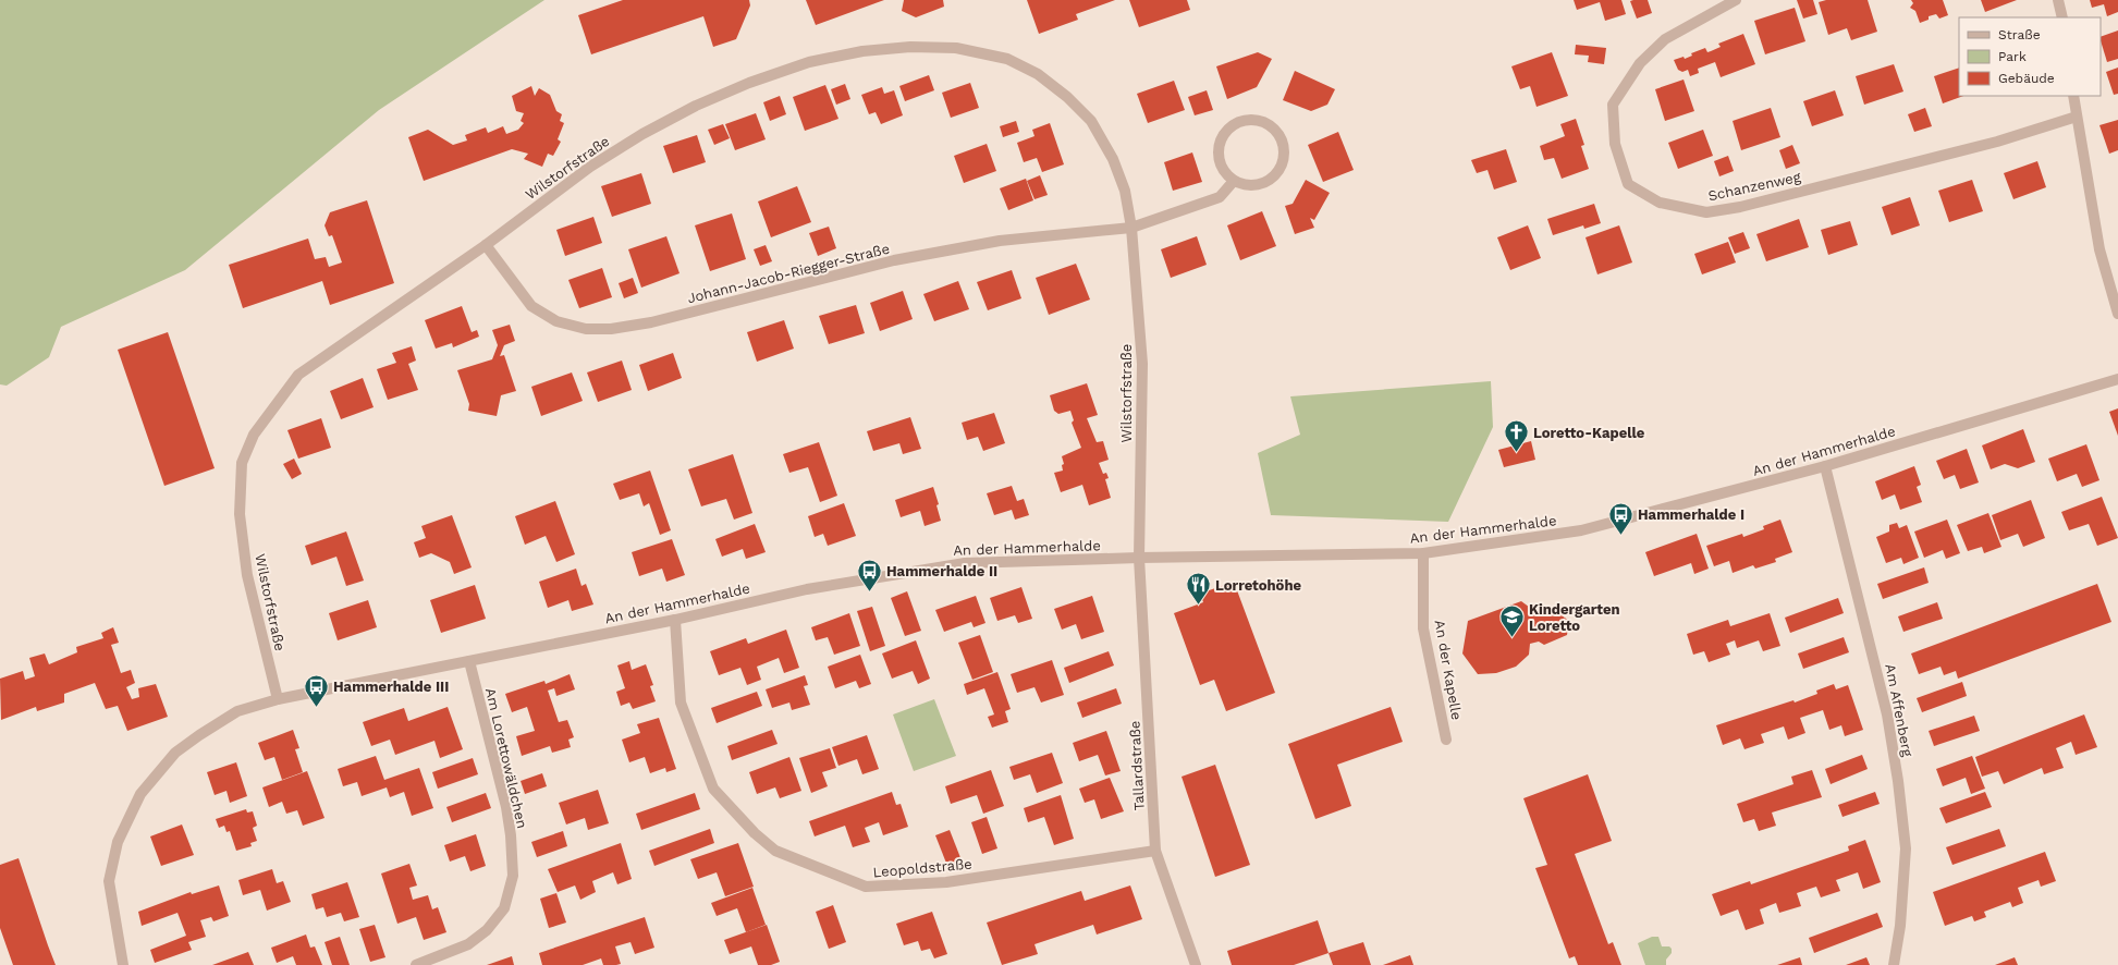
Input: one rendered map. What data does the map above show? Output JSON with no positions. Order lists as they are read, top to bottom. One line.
{"streets":{"street":["Wilstorfstraße","Schanzenweg","Johann-Jacob-Riegger-Straße","An der Hammerhalde","An der Kapelle","Am Affenberg","Am Lorettowäldchen","Tallardstraße","Leopoldstraße"]},"crossings":[["Wilstorfstraße","Johann-Jacob-Riegger-Straße"],["Wilstorfstraße","An der Hammerhalde"],["Wilstorfstraße","Tallardstraße"],["An der Hammerhalde","An der Kapelle"],["An der Hammerhalde","Am Affenberg"],["An der Hammerhalde","Am Lorettowäldchen"],["An der Hammerhalde","Tallardstraße"],["An der Hammerhalde","Leopoldstraße"],["Tallardstraße","Leopoldstraße"]],"places":{"church":["Loretto-Kapelle"],"bus stop":["Hammerhalde I","Hammerhalde II","Hammerhalde III"],"restaurant":["Lorretohöhe"],"school or university":["Kindergarten Loretto"]},"legend":["Straße","Park","Gebäude"]}
